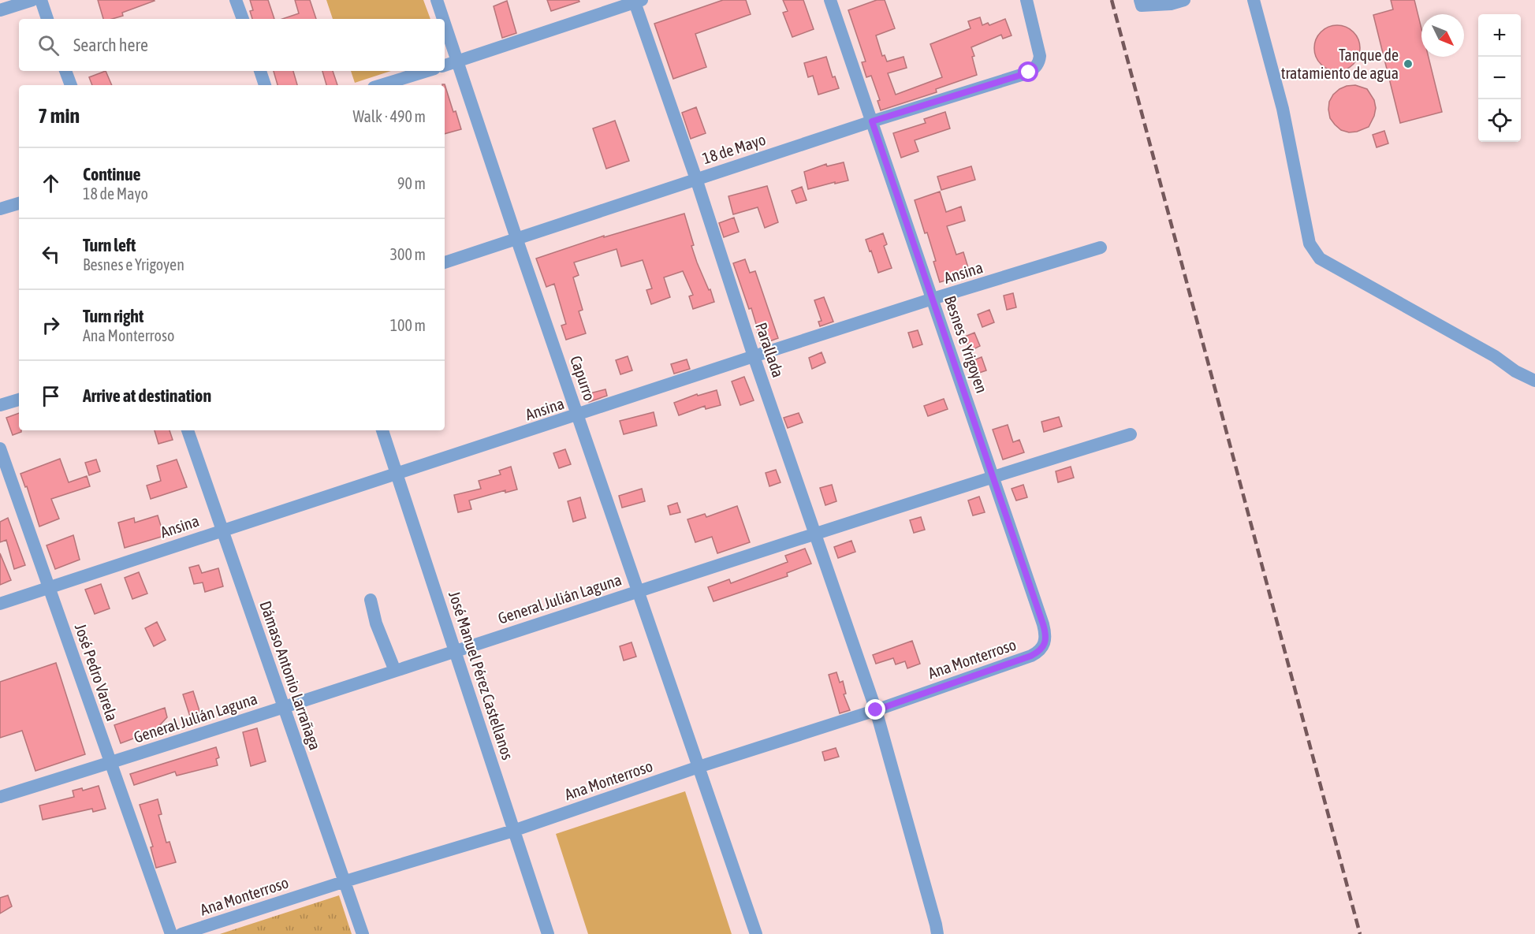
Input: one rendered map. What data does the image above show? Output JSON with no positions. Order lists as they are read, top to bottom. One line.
{"streets":{"street":["18 de Mayo","Ansina","Besnes e Yrigoyen","Parallada","Capurro","General Julián Laguna","Ana Monterroso","José Pedro Varela","Dámaso Antonio Larrañaga","José Manuel Pérez Castellanos"]},"crossings":[["18 de Mayo","Besnes e Yrigoyen"],["18 de Mayo","Parallada"],["18 de Mayo","Capurro"],["Ansina","Besnes e Yrigoyen"],["Ansina","Parallada"],["Ansina","Capurro"],["Ansina","José Pedro Varela"],["Ansina","Dámaso Antonio Larrañaga"],["Ansina","José Manuel Pérez Castellanos"],["Besnes e Yrigoyen","General Julián Laguna"],["Besnes e Yrigoyen","Ana Monterroso"],["Parallada","General Julián Laguna"],["Parallada","Ana Monterroso"],["Capurro","General Julián Laguna"],["Capurro","Ana Monterroso"],["General Julián Laguna","José Pedro Varela"],["General Julián Laguna","Dámaso Antonio Larrañaga"],["General Julián Laguna","José Manuel Pérez Castellanos"],["Ana Monterroso","Dámaso Antonio Larrañaga"],["Ana Monterroso","José Manuel Pérez Castellanos"]],"places":["Tanque de tratamiento de agua"],"north":"bottom right","page":{"map_buttons":["+","−"],"search":"Search here","heading":["7 min","Walk · 490 m"],"list":[["Continue","18 de Mayo","90 m"],["Turn left","Besnes e Yrigoyen","300 m"],["Turn right","Ana Monterroso","100 m"],"Arrive at destination"]}}
